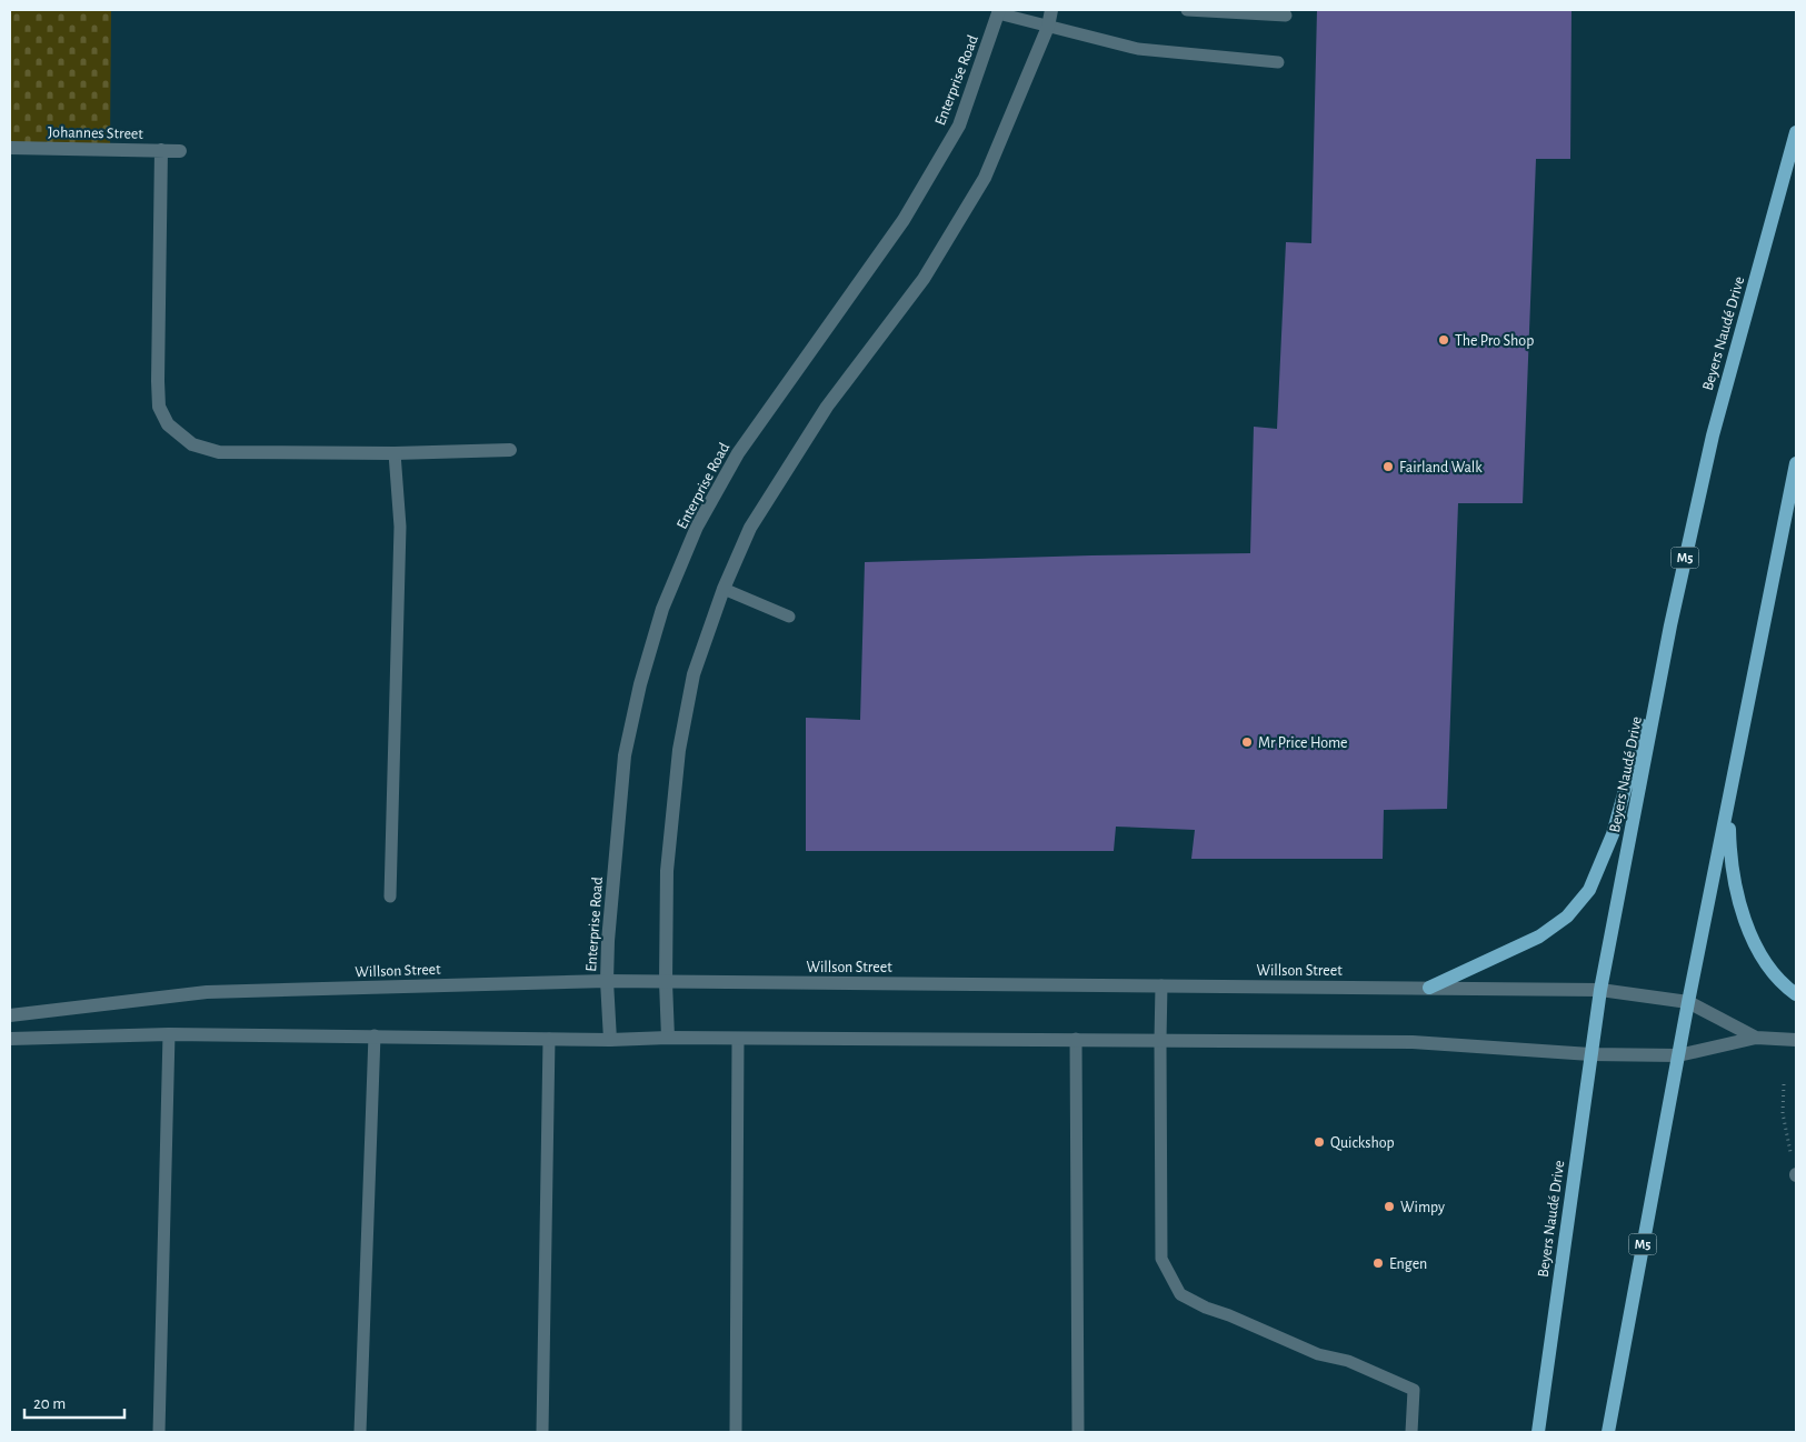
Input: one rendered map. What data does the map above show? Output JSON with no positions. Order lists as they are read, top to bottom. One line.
{"streets":{"main road":["Beyers Naudé Drive","M5"],"street":["Enterprise Road","Johannes Street","Willson Street"]},"crossings":[["Enterprise Road","Willson Street"],["Beyers Naudé Drive","Willson Street"],["M5","Willson Street"]],"places":["The Pro Shop","Fairland Walk","Mr Price Home","Quickshop","Wimpy","Engen"],"scale_bar":"20 m"}
